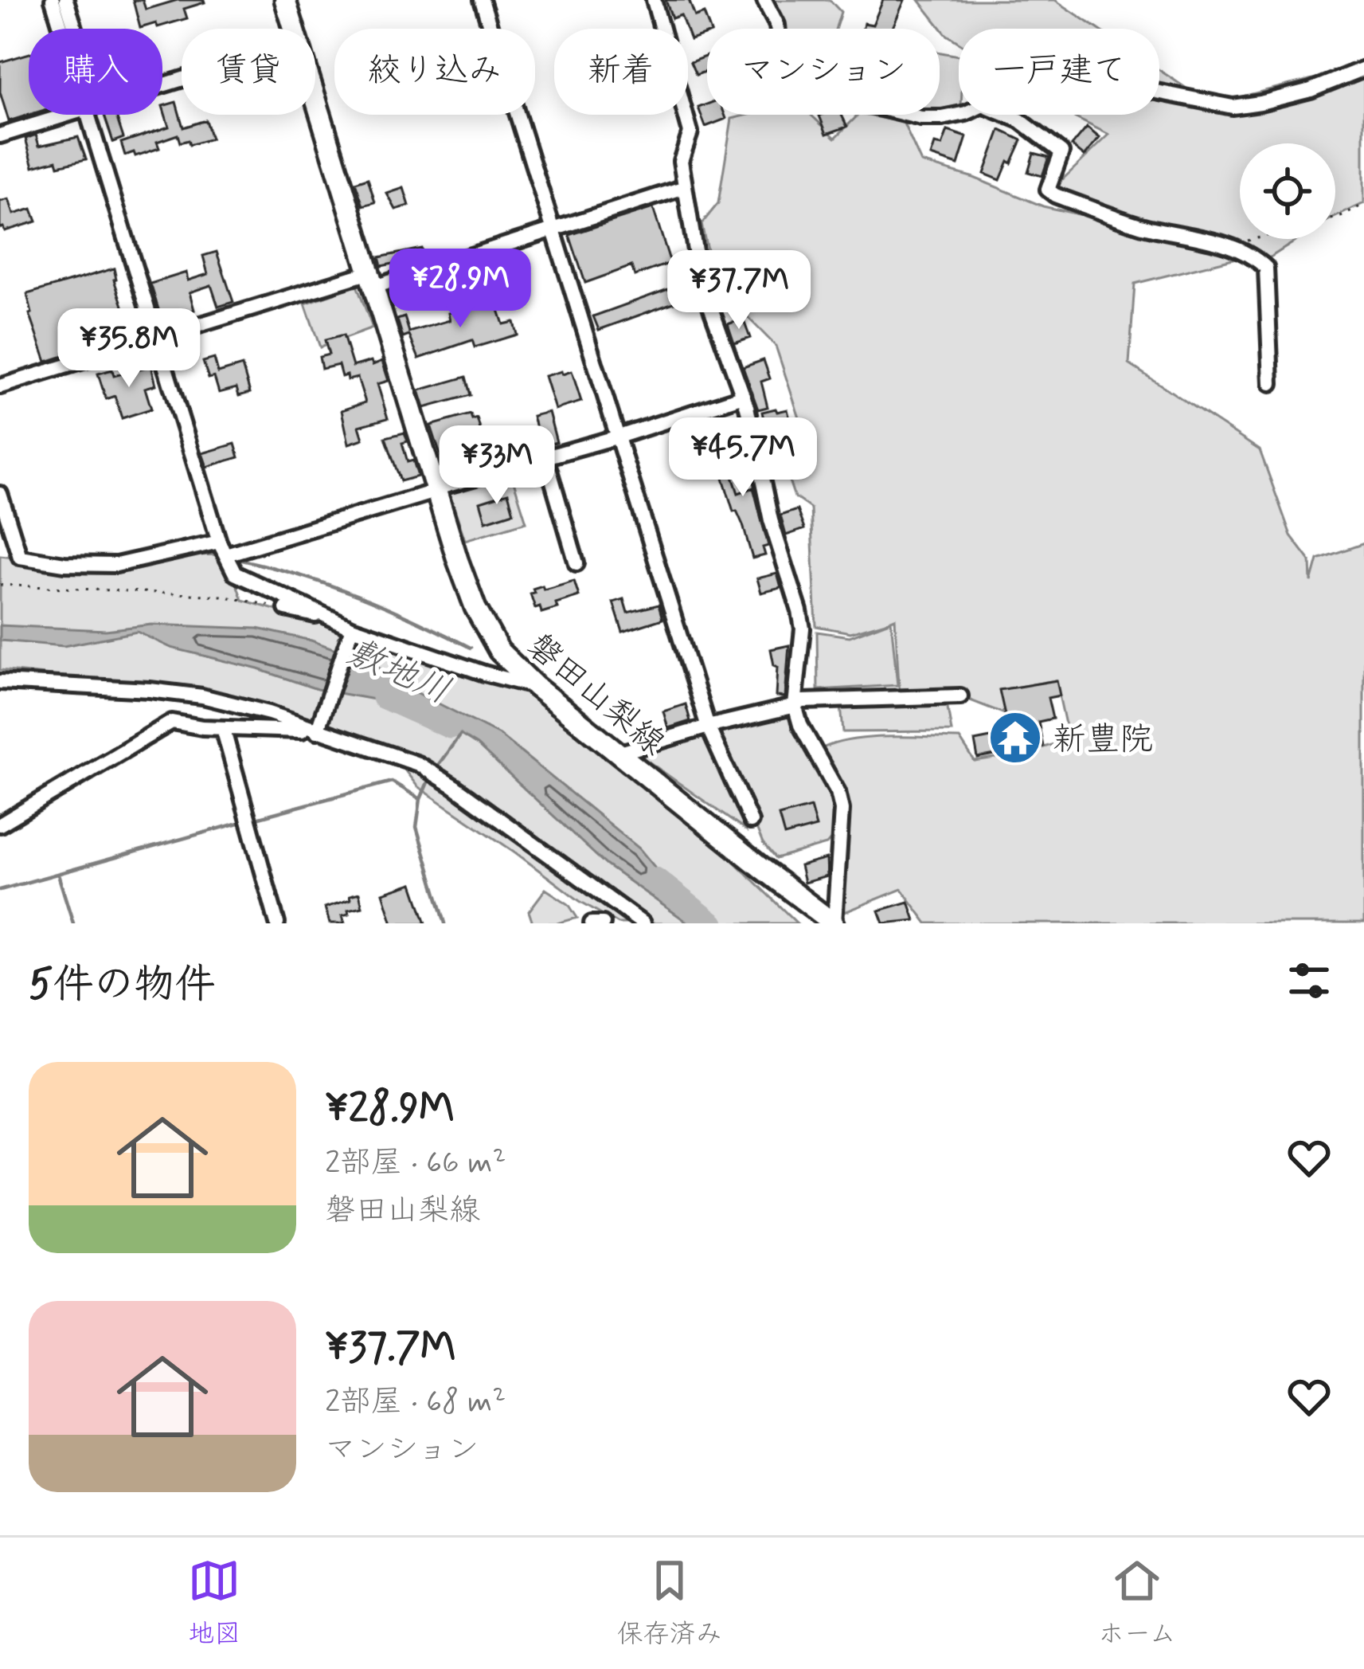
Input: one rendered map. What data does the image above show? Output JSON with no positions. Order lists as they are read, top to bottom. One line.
{"streets":{"main road":["磐田山梨線"]},"water":["敷地川"],"places":{"temple":["新豊院"]},"page":{"chip":["購入","賃貸","絞り込み","新着","マンション","一戸建て"],"price":["¥28.9M","¥37.7M","¥35.8M","¥45.7M","¥33M"],"heading":"5件の物件","list":[{"name":"¥28.9M","note":"2部屋 · 66 m² · 磐田山梨線"},{"name":"¥37.7M","note":"2部屋 · 68 m² · マンション"}],"tabs":["地図","保存済み","ホーム"]}}
